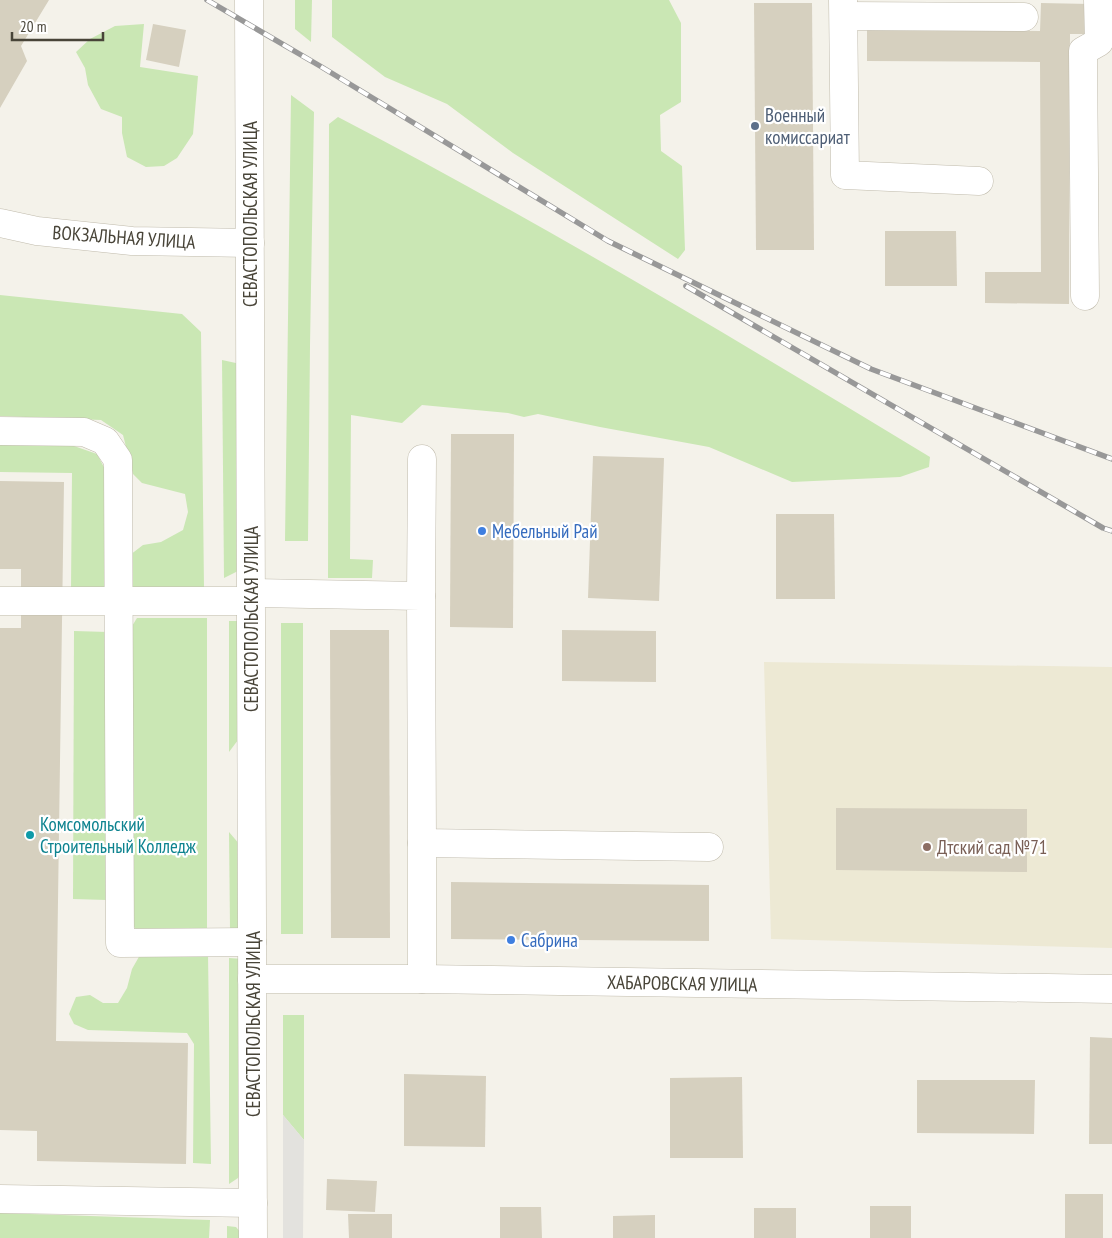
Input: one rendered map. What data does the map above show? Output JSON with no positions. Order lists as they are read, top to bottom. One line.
{"streets":{"street":["СЕВАСТОПОЛЬСКАЯ УЛИЦА","ВОКЗАЛЬНАЯ УЛИЦА","ХАБАРОВСКАЯ УЛИЦА"]},"crossings":[["СЕВАСТОПОЛЬСКАЯ УЛИЦА","ВОКЗАЛЬНАЯ УЛИЦА"],["СЕВАСТОПОЛЬСКАЯ УЛИЦА","ХАБАРОВСКАЯ УЛИЦА"]],"places":["Военный комиссариат","Мебельный Рай","Комсомольский Строительный Колледж","Дтский сад №71","Сабрина"],"scale_bar":"20 m"}
